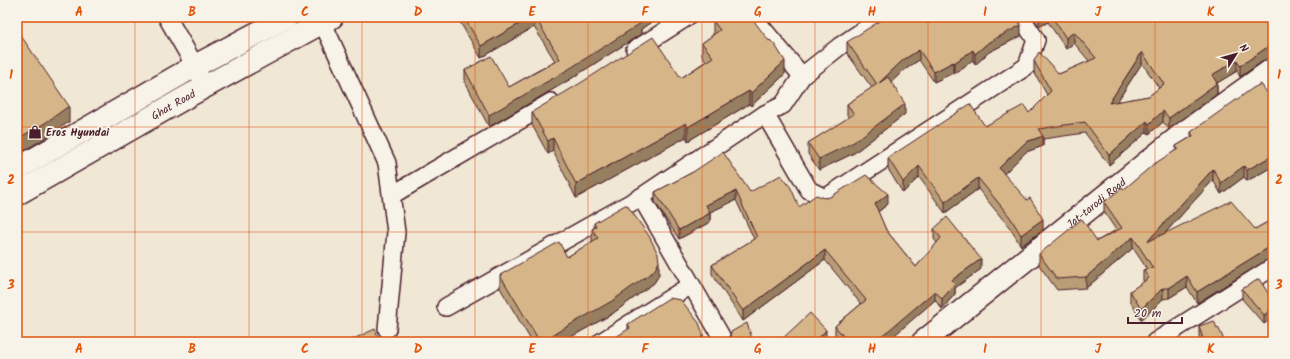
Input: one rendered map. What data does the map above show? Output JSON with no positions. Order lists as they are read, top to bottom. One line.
{"streets":{"main road":["Ghat Road","Jat-tarodi Road"]},"places":{"shop":["Eros Hyundai"]},"scale_bar":"20 m","north":"top right","grid":{"columns":["A","B","C","D","E","F","G","H","I","J","K"],"rows":["1","2","3"]}}
